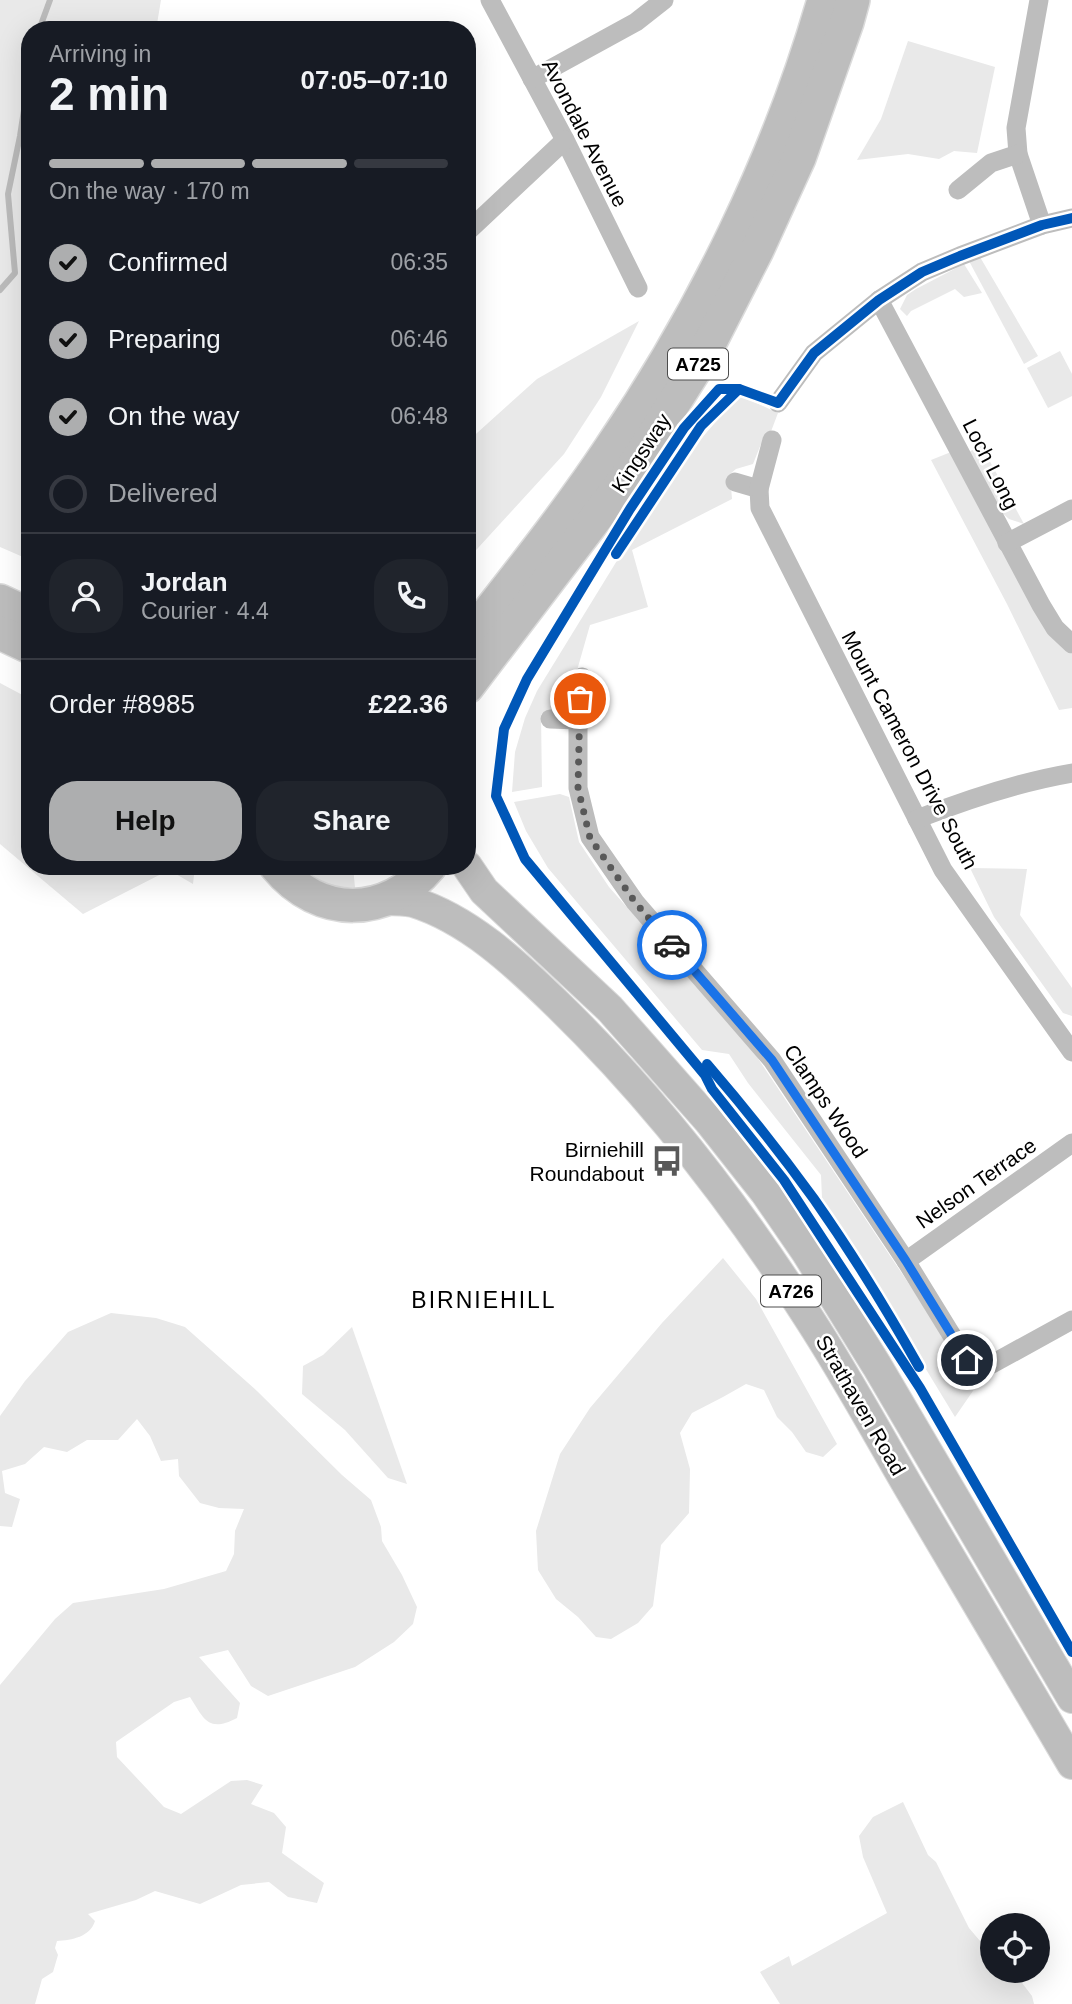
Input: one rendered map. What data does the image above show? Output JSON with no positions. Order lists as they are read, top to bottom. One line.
{"streets":{"highway":["A725","Kingsway","A726"],"main road":["Strathaven Road"],"street":["Avondale Avenue","Loch Long","Mount Cameron Drive South","Clamps Wood","Nelson Terrace"]},"crossings":[["Clamps Wood","Nelson Terrace"],["A726","Strathaven Road"]],"districts":["BIRNIEHILL"],"places":{"bus stop":["Birniehill Roundabout"]},"page":{"heading":["2 min","Arriving in","07:05–07:10"],"panel":["Jordan","Courier · 4.4","Order #8985","£22.36"],"bar":"On the way · 170 m","list":[["Confirmed","06:35"],["Preparing","06:46"],["On the way","06:48"],"Delivered"],"buttons":["Help","Share"]}}
